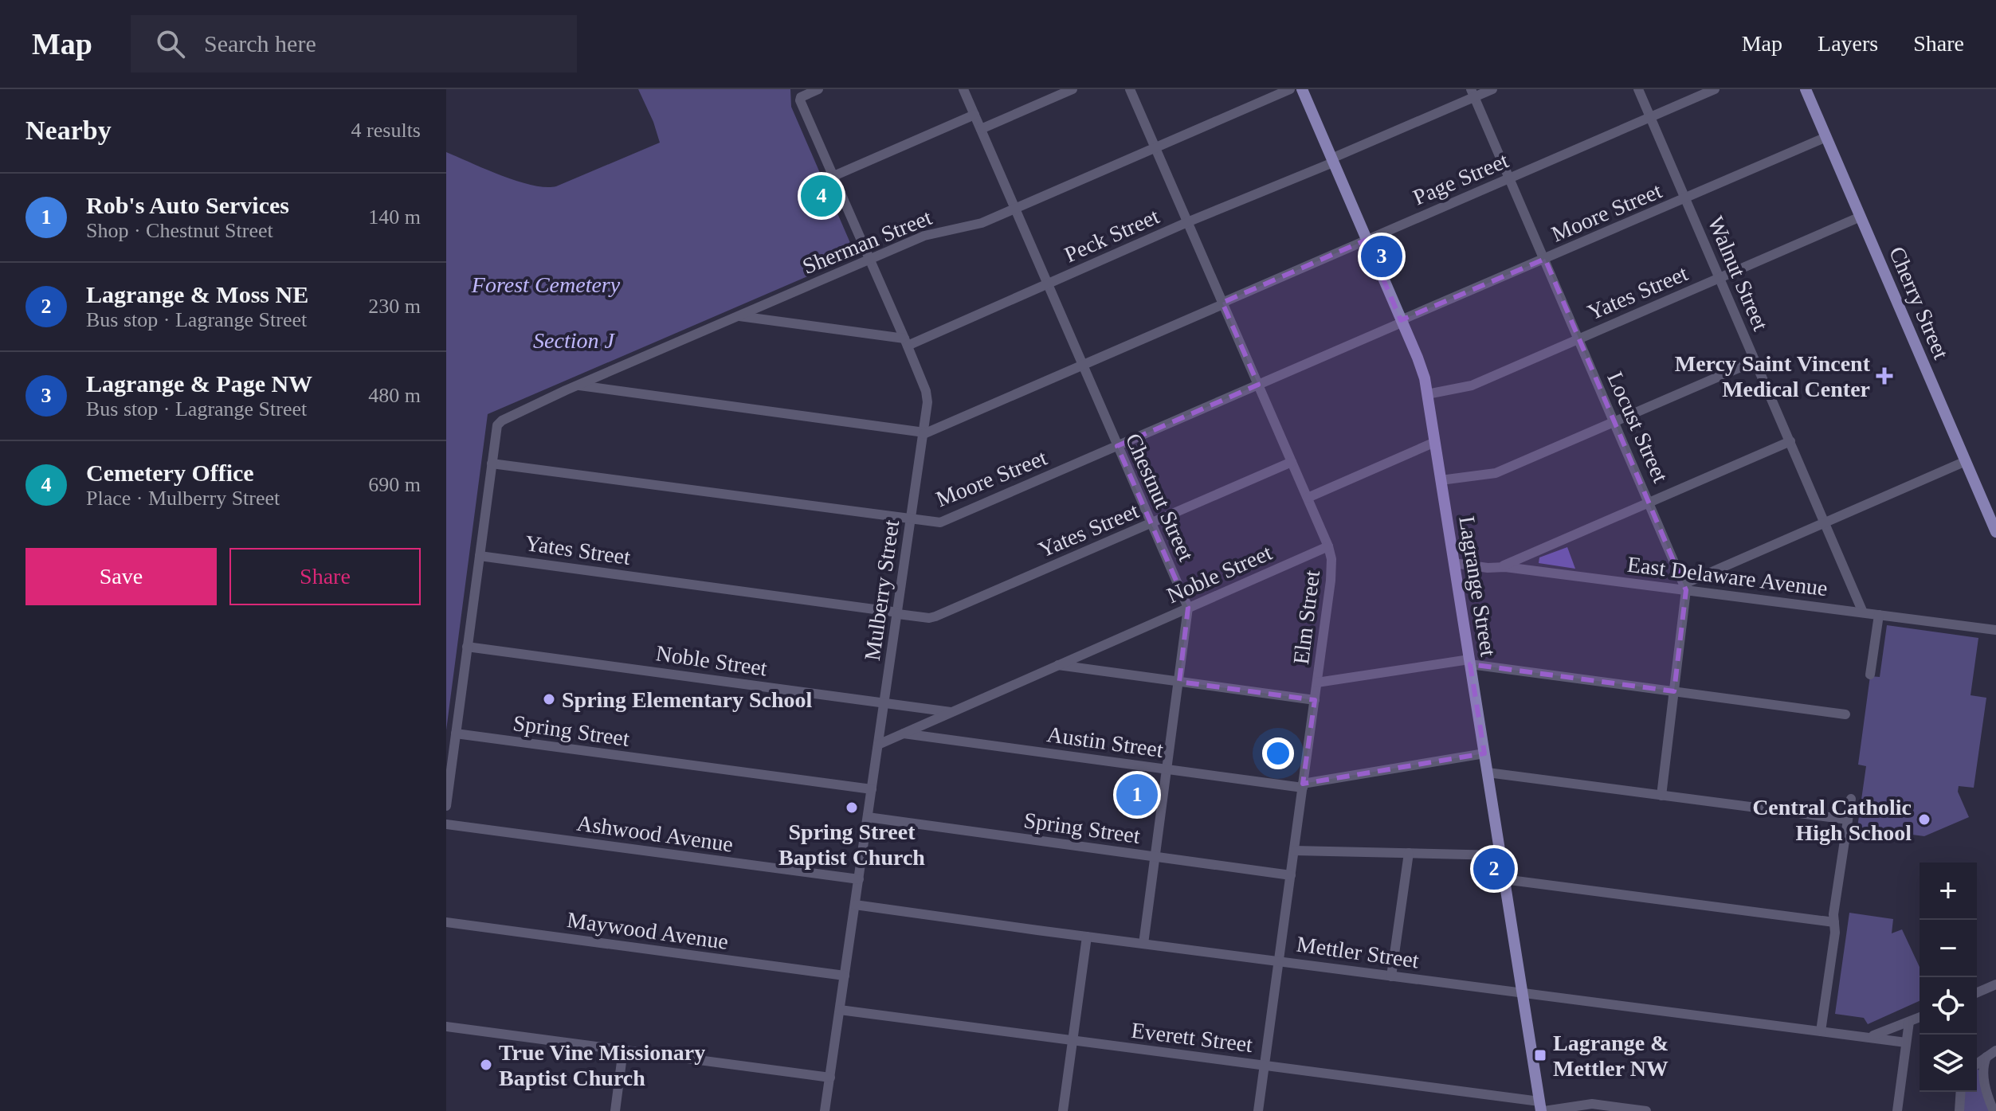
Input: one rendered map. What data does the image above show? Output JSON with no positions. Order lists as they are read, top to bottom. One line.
{"streets":{"main road":["Cherry Street","Lagrange Street"],"street":["Page Street","Moore Street","Peck Street","Sherman Street","Walnut Street","Yates Street","Locust Street","Chestnut Street","Noble Street","East Delaware Avenue","Mulberry Street","Elm Street","Spring Street","Austin Street","Ashwood Avenue","Maywood Avenue","Mettler Street","Everett Street"]},"crossings":[["Page Street","Walnut Street"],["Page Street","Locust Street"],["Page Street","Chestnut Street"],["Page Street","Lagrange Street"],["Page Street","Mulberry Street"],["Page Street","Elm Street"],["Moore Street","Sherman Street"],["Moore Street","Walnut Street"],["Moore Street","Cherry Street"],["Moore Street","Locust Street"],["Moore Street","Chestnut Street"],["Moore Street","Lagrange Street"],["Moore Street","Mulberry Street"],["Moore Street","Elm Street"],["Peck Street","Locust Street"],["Peck Street","Chestnut Street"],["Peck Street","Lagrange Street"],["Peck Street","Mulberry Street"],["Peck Street","Elm Street"],["Sherman Street","Chestnut Street"],["Sherman Street","Mulberry Street"],["Sherman Street","Elm Street"],["Walnut Street","Yates Street"],["Walnut Street","East Delaware Avenue"],["Yates Street","Cherry Street"],["Yates Street","Locust Street"],["Yates Street","Chestnut Street"],["Yates Street","Lagrange Street"],["Yates Street","Mulberry Street"],["Yates Street","Elm Street"],["Locust Street","East Delaware Avenue"],["Chestnut Street","Noble Street"],["Noble Street","Mulberry Street"],["Noble Street","Elm Street"],["Noble Street","Austin Street"],["East Delaware Avenue","Lagrange Street"],["Lagrange Street","Austin Street"],["Lagrange Street","Mettler Street"],["Lagrange Street","Everett Street"],["Mulberry Street","Spring Street"],["Mulberry Street","Ashwood Avenue"],["Mulberry Street","Maywood Avenue"],["Mulberry Street","Mettler Street"],["Mulberry Street","Everett Street"],["Elm Street","Spring Street"],["Elm Street","Austin Street"],["Elm Street","Mettler Street"],["Elm Street","Everett Street"]],"parks":["Forest Cemetery","Section J"],"places":{"health":["Mercy Saint Vincent Medical Center"],"other":["Spring Elementary School","Spring Street Baptist Church","Central Catholic High School","True Vine Missionary Baptist Church"],"transit":["Lagrange & Mettler NW"]},"page":{"header":"Map","search":"Search here","nav":["Map","Layers","Share"],"heading":["Nearby","4 results"],"list":[{"mark":"1","name":"Rob's Auto Services","note":"Shop · Chestnut Street","value":"140 m"},{"mark":"2","name":"Lagrange & Moss NE","note":"Bus stop · Lagrange Street","value":"230 m"},{"mark":"3","name":"Lagrange & Page NW","note":"Bus stop · Lagrange Street","value":"480 m"},{"mark":"4","name":"Cemetery Office","note":"Place · Mulberry Street","value":"690 m"}],"pins":["4","3","1","2"],"buttons":["Save","Share"],"map_buttons":["+","−"]}}
